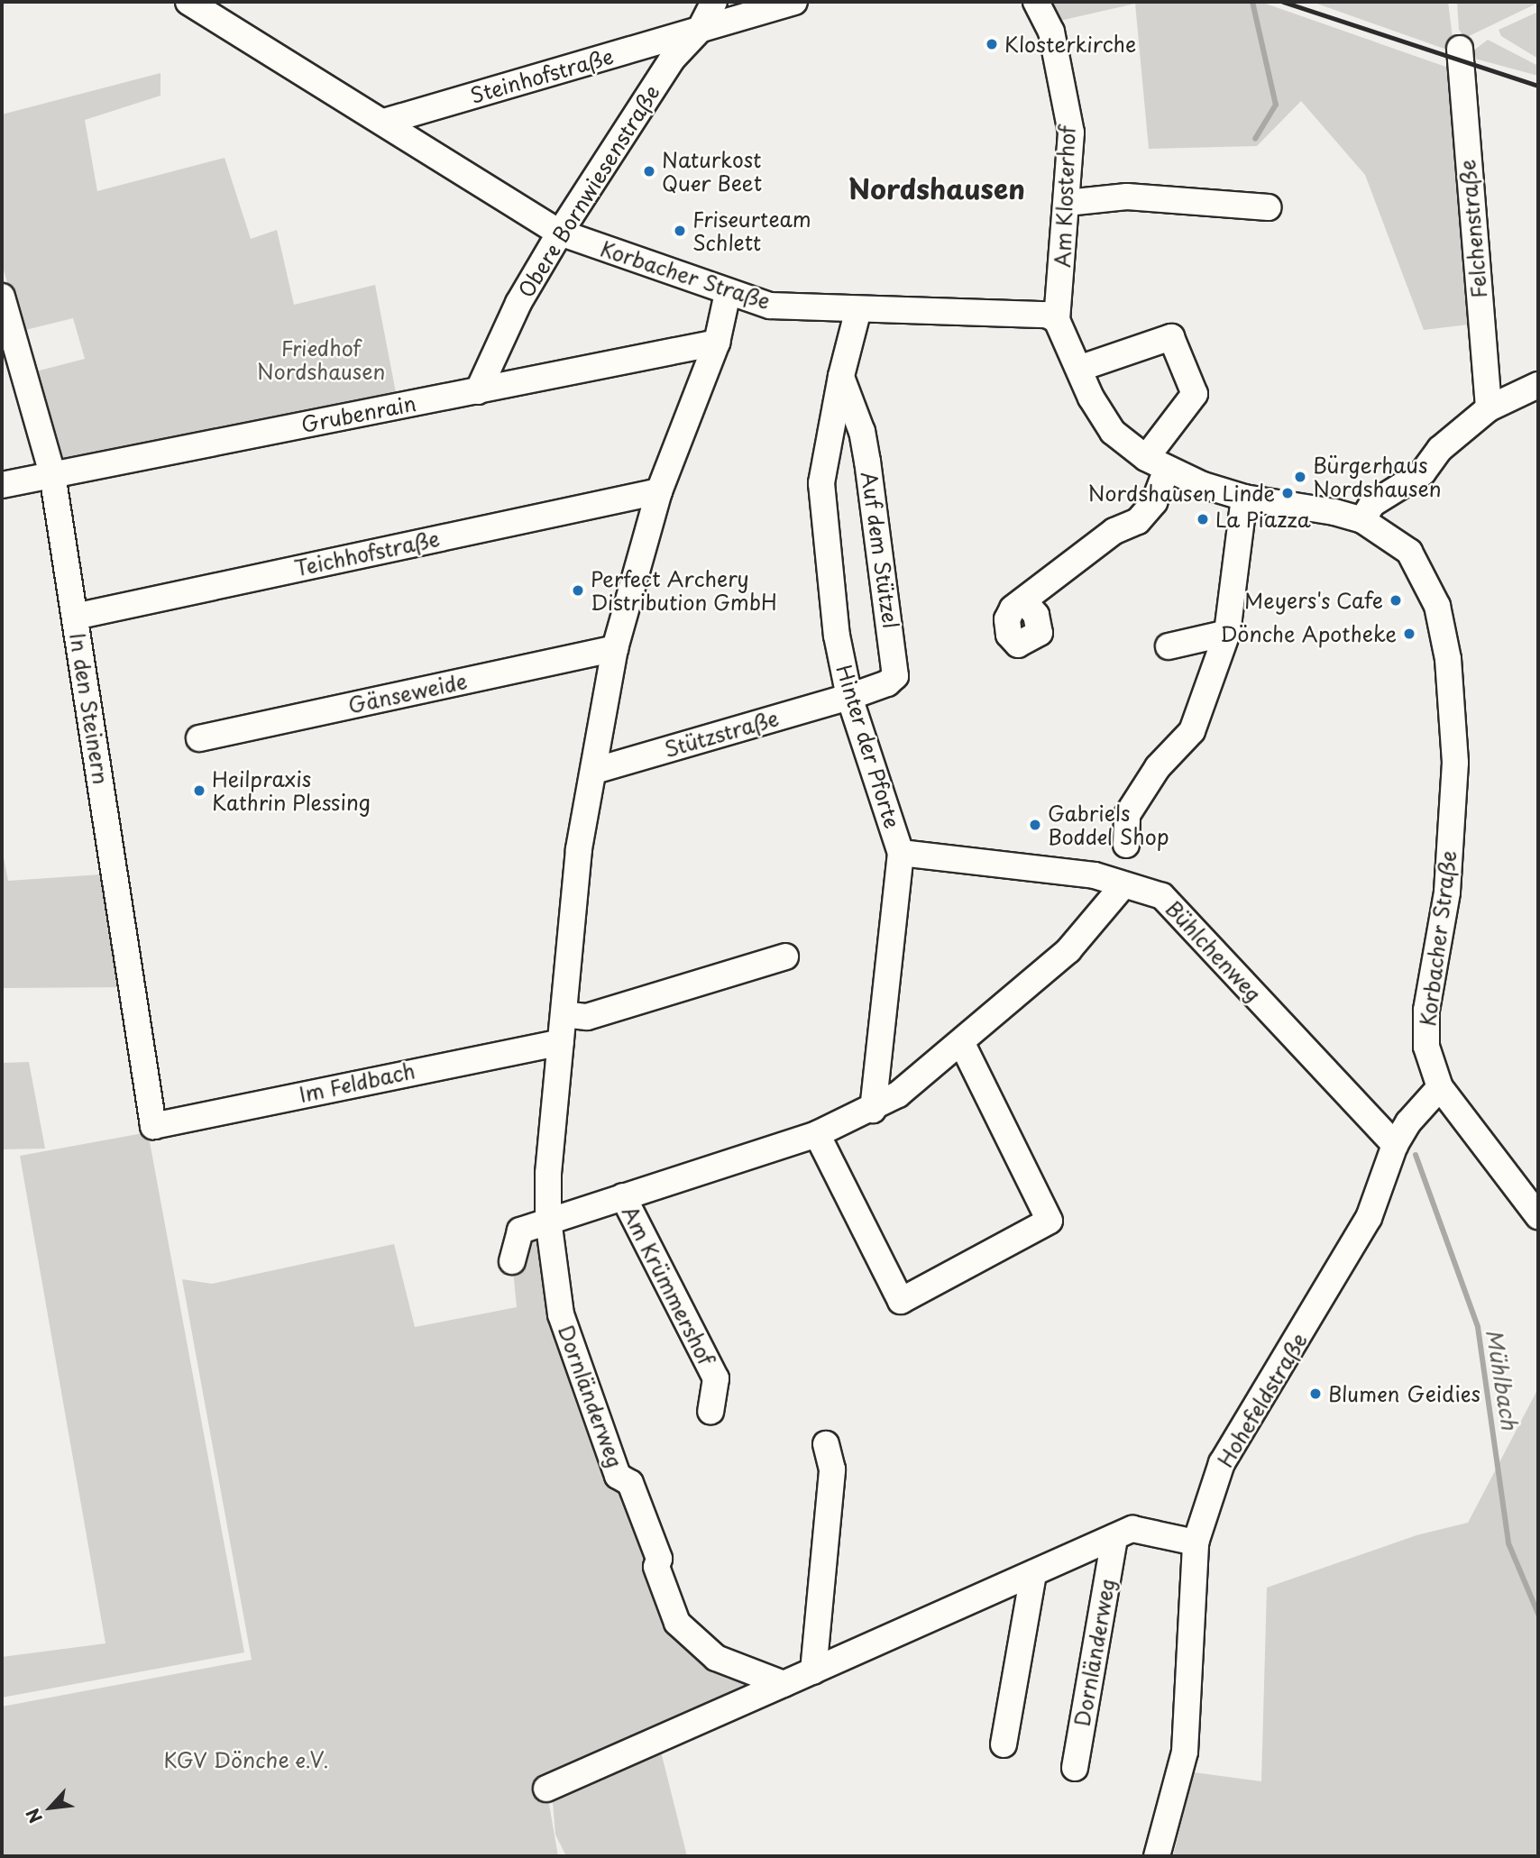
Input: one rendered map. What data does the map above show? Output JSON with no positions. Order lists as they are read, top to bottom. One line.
{"streets":{"street":["Steinhofstraße","Obere Bornwiesenstraße","Am Klosterhof","Felchenstraße","Korbacher Straße","Grubenrain","Auf dem Stützel","Teichhofstraße","Gänseweide","In den Steinern","Stützstraße","Hinter der Pforte","Bühlchenweg","Im Feldbach","Am Krümmershof","Dornländerweg","Hohefeldstraße"]},"crossings":[["Steinhofstraße","Obere Bornwiesenstraße"],["Steinhofstraße","Korbacher Straße"],["Obere Bornwiesenstraße","Korbacher Straße"],["Obere Bornwiesenstraße","Grubenrain"],["Am Klosterhof","Korbacher Straße"],["Korbacher Straße","Hinter der Pforte"],["Korbacher Straße","Hohefeldstraße"],["Grubenrain","In den Steinern"],["Auf dem Stützel","Stützstraße"],["Auf dem Stützel","Hinter der Pforte"],["Teichhofstraße","In den Steinern"],["In den Steinern","Im Feldbach"],["Stützstraße","Hinter der Pforte"],["Hinter der Pforte","Bühlchenweg"],["Hinter der Pforte","Am Krümmershof"],["Bühlchenweg","Am Krümmershof"],["Bühlchenweg","Hohefeldstraße"],["Am Krümmershof","Dornländerweg"],["Dornländerweg","Hohefeldstraße"]],"districts":["Nordshausen"],"water":["Mühlbach"],"parks":["Friedhof Nordshausen","KGV Dönche e.V."],"places":["Klosterkirche","Naturkost Quer Beet","Friseurteam Schlett","Bürgerhaus Nordshausen","Nordshausen Linde","La Piazza","Perfect Archery Distribution GmbH","Meyers's Cafe","Dönche Apotheke","Heilpraxis Kathrin Plessing","Gabriels Boddel Shop","Blumen Geidies"],"north":"bottom left"}
